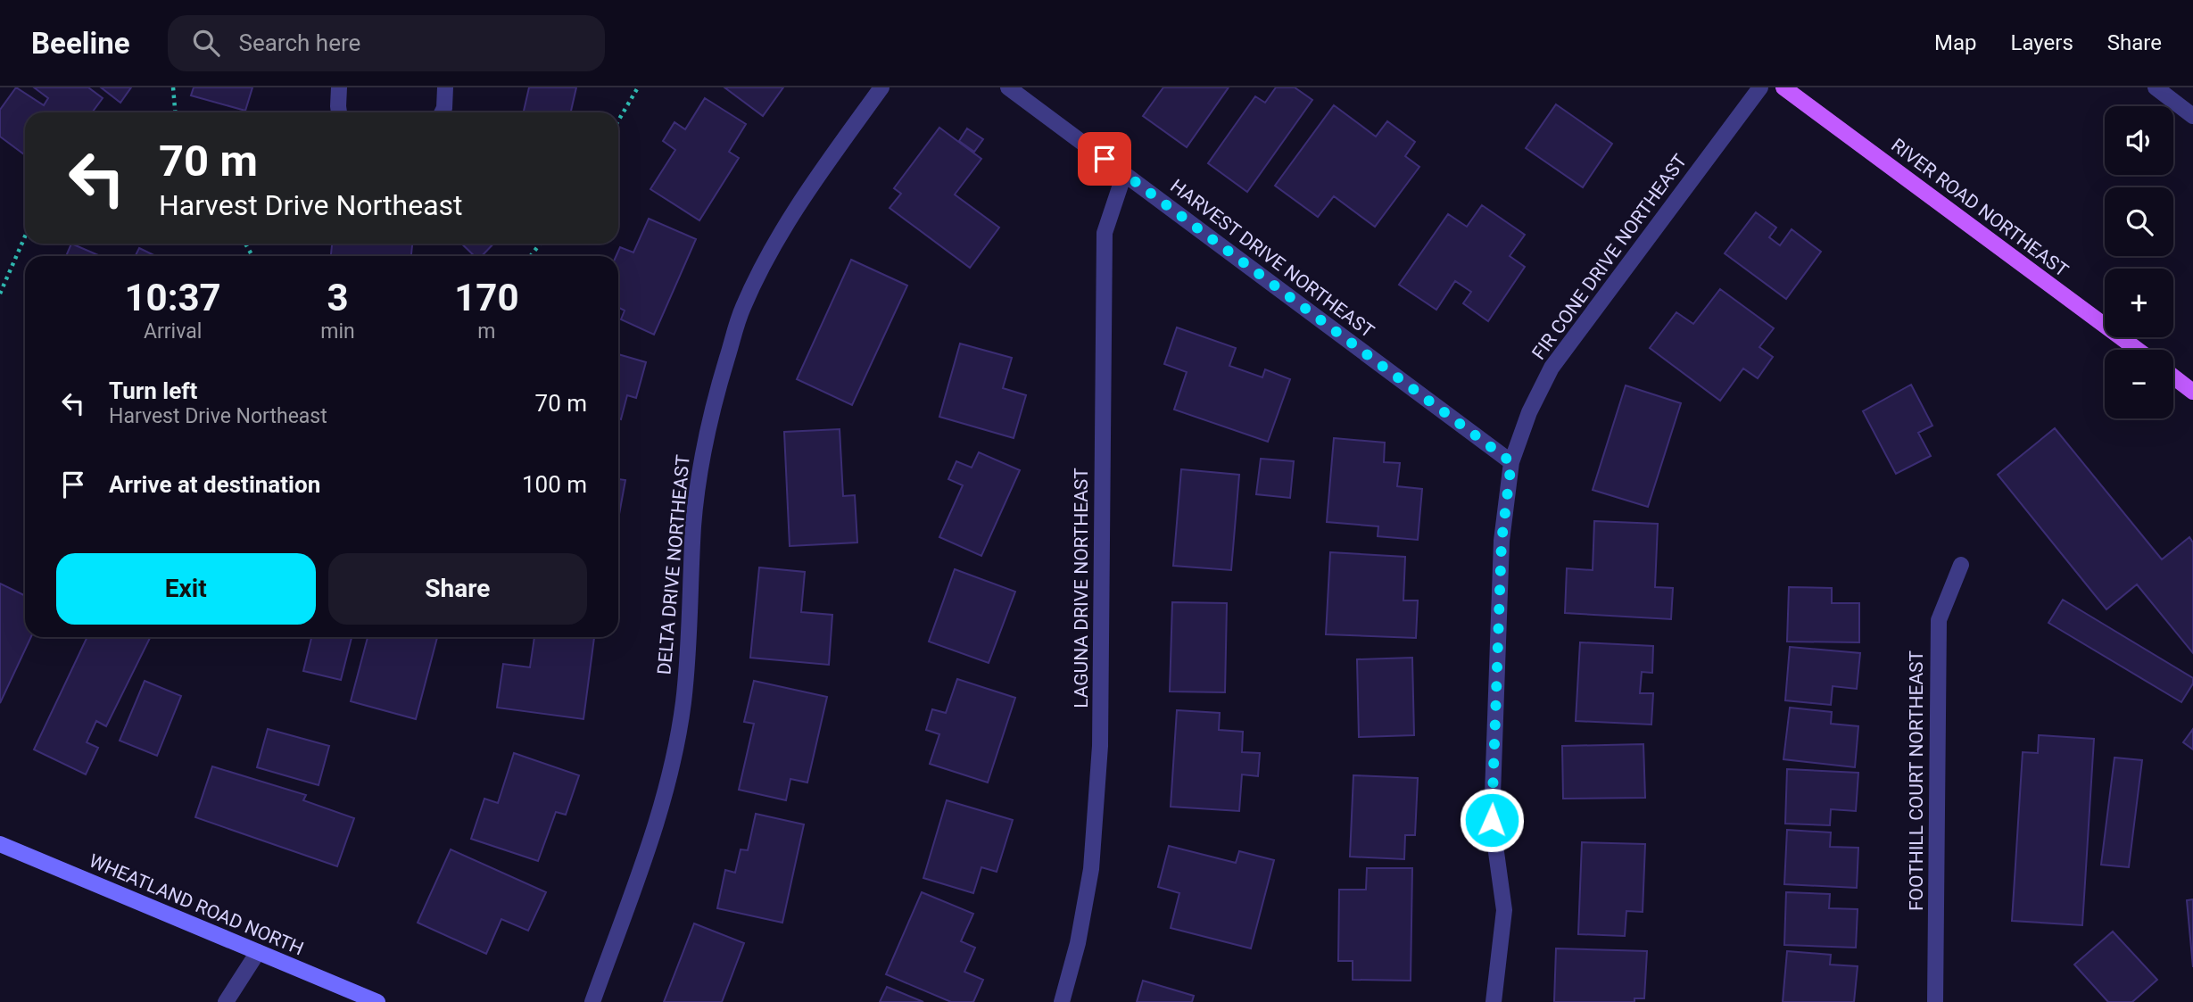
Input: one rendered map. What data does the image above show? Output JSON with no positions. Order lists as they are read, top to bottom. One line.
{"streets":{"main road":["RIVER ROAD NORTHEAST","WHEATLAND ROAD NORTH"],"street":["FIR CONE DRIVE NORTHEAST","HARVEST DRIVE NORTHEAST","DELTA DRIVE NORTHEAST","LAGUNA DRIVE NORTHEAST","FOOTHILL COURT NORTHEAST"]},"crossings":[["FIR CONE DRIVE NORTHEAST","HARVEST DRIVE NORTHEAST"],["HARVEST DRIVE NORTHEAST","LAGUNA DRIVE NORTHEAST"]],"page":{"header":"Beeline","search":"Search here","nav":["Map","Layers","Share"],"map_buttons":["+","−"],"turn":["70 m","Harvest Drive Northeast"],"eta":["10:37","Arrival","3","min","170","m"],"list":[{"name":"Turn left","note":"Harvest Drive Northeast","value":"70 m"},{"name":"Arrive at destination","value":"100 m"}],"buttons":["Exit","Share"]}}
